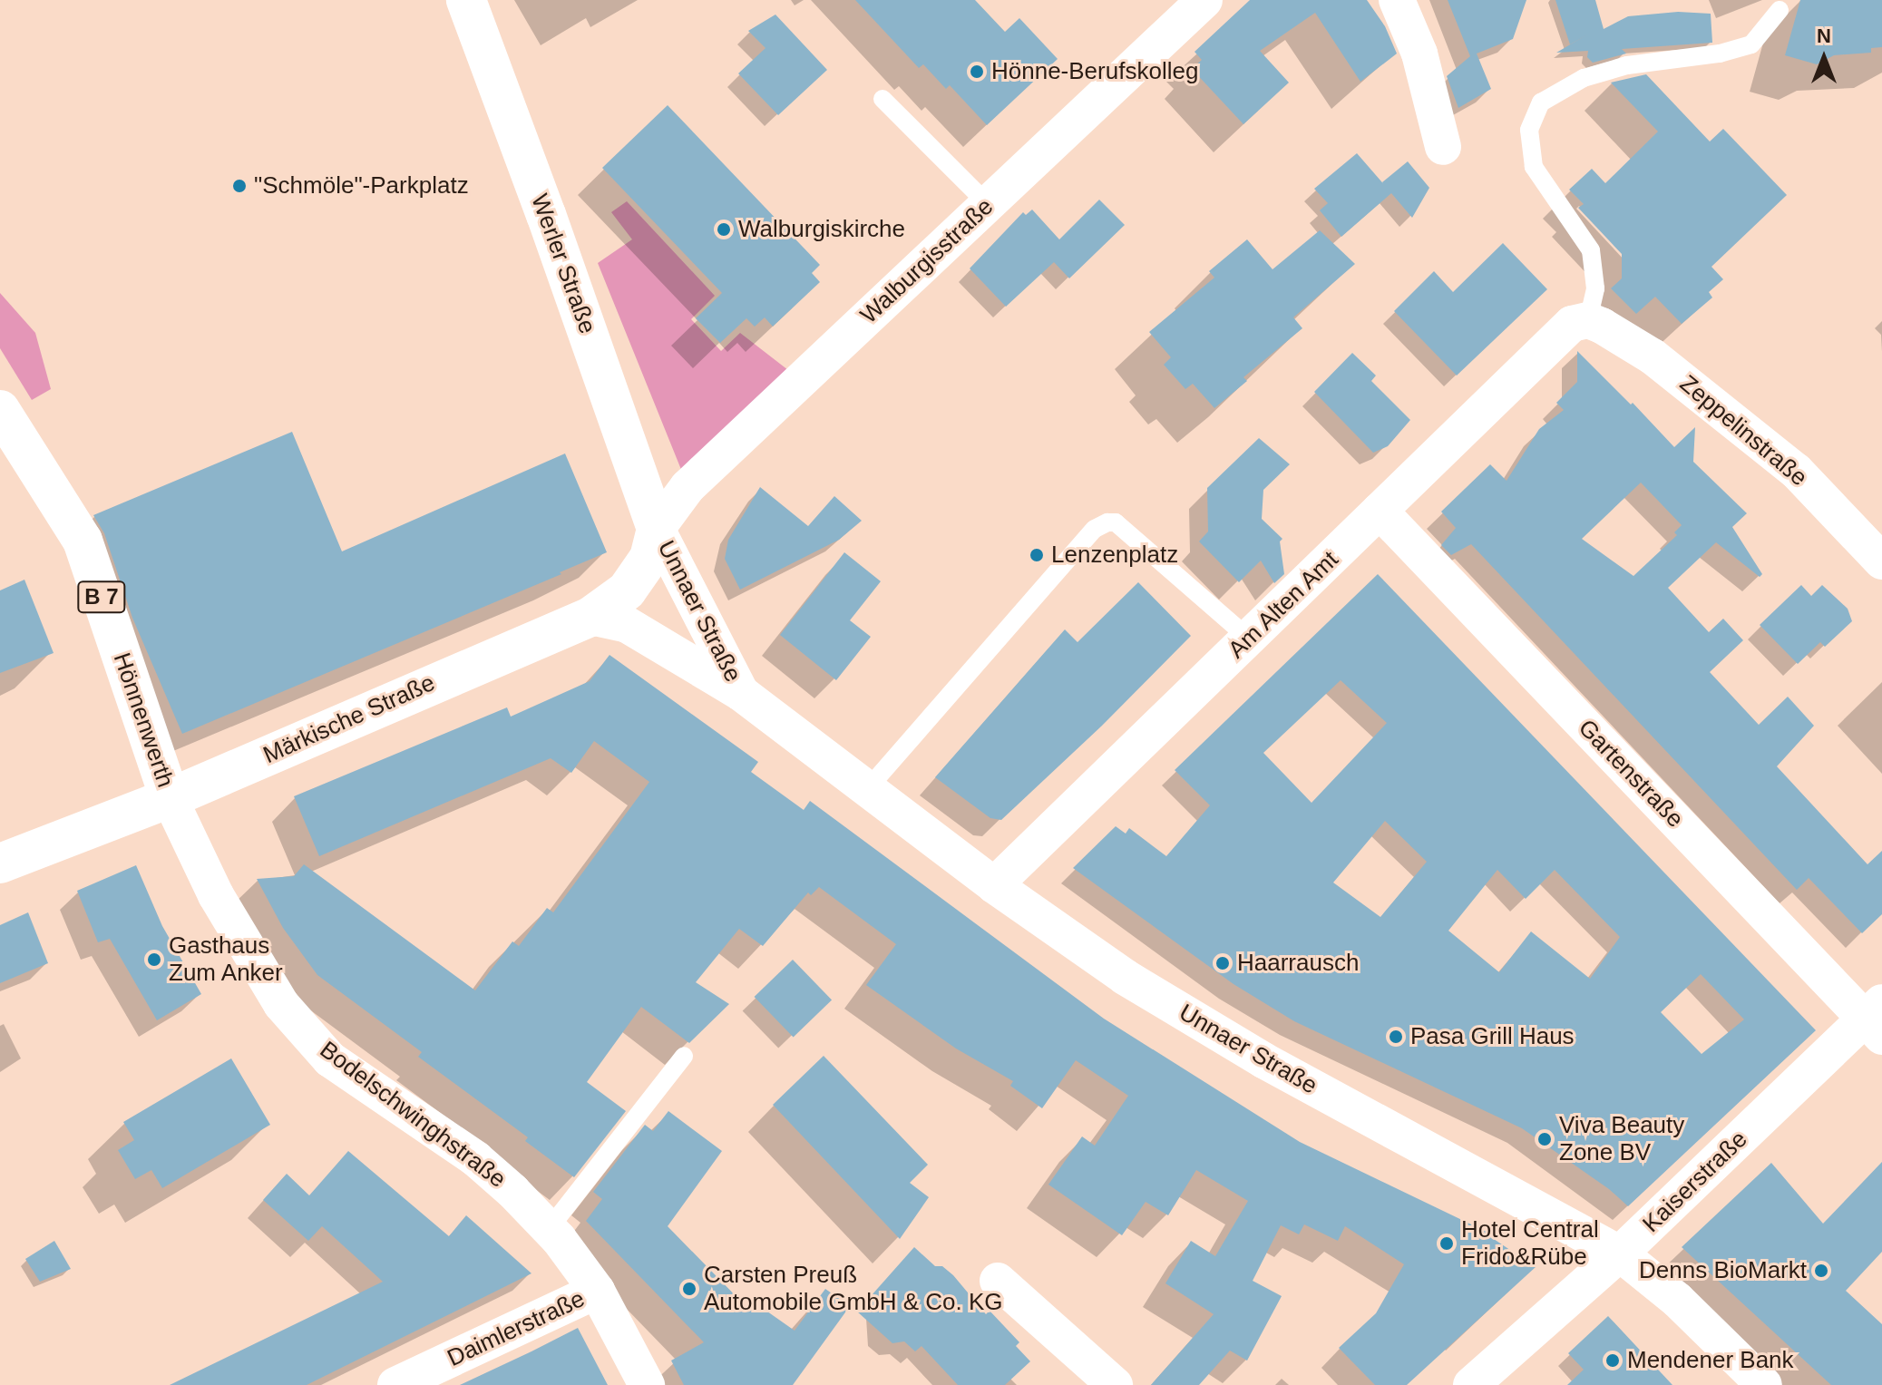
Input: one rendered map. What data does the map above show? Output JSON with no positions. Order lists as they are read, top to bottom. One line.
{"streets":{"main road":["Werler Straße","B 7","Märkische Straße","Hönnenwerth"],"street":["Walburgisstraße","Zeppelinstraße","Am Alten Amt","Unnaer Straße","Gartenstraße","Bodelschwinghstraße","Kaiserstraße","Daimlerstraße"]},"crossings":[["Walburgisstraße","Werler Straße"],["Walburgisstraße","Unnaer Straße"],["Walburgisstraße","Märkische Straße"],["Werler Straße","Unnaer Straße"],["Werler Straße","Märkische Straße"],["Zeppelinstraße","Am Alten Amt"],["Am Alten Amt","Unnaer Straße"],["Am Alten Amt","Gartenstraße"],["Unnaer Straße","Märkische Straße"],["Unnaer Straße","Kaiserstraße"],["Märkische Straße","Hönnenwerth"],["Märkische Straße","Bodelschwinghstraße"],["Hönnenwerth","Bodelschwinghstraße"],["Gartenstraße","Kaiserstraße"],["Bodelschwinghstraße","Daimlerstraße"]],"places":["Hönne-Berufskolleg","\"Schmöle\"-Parkplatz","Walburgiskirche","Lenzenplatz","Gasthaus Zum Anker","Haarrausch","Pasa Grill Haus","Viva Beauty Zone BV","Hotel Central Frido&Rübe","Denns BioMarkt","Carsten Preuß Automobile GmbH & Co. KG","Mendener Bank"],"north":"top"}
